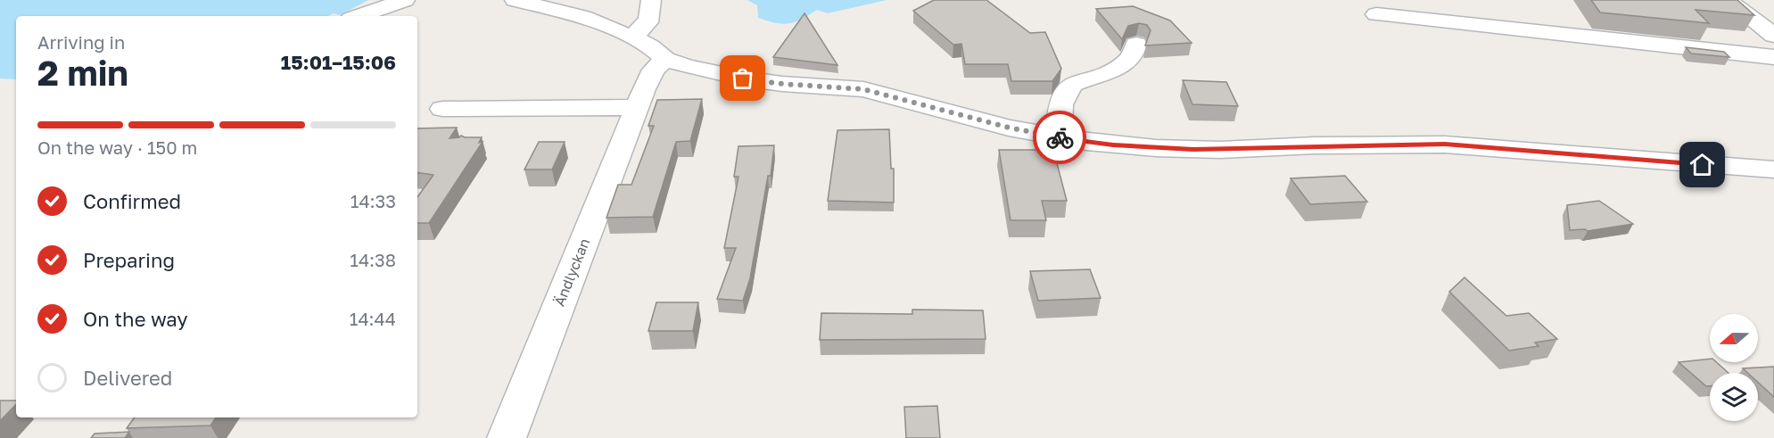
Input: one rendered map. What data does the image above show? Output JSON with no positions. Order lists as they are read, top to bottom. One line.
{"streets":{"street":["Ändlyckan"]},"north":"left","page":{"heading":["2 min","Arriving in","15:01–15:06"],"bar":"On the way · 150 m","list":[["Confirmed","14:33"],["Preparing","14:38"],["On the way","14:44"],"Delivered"]}}
